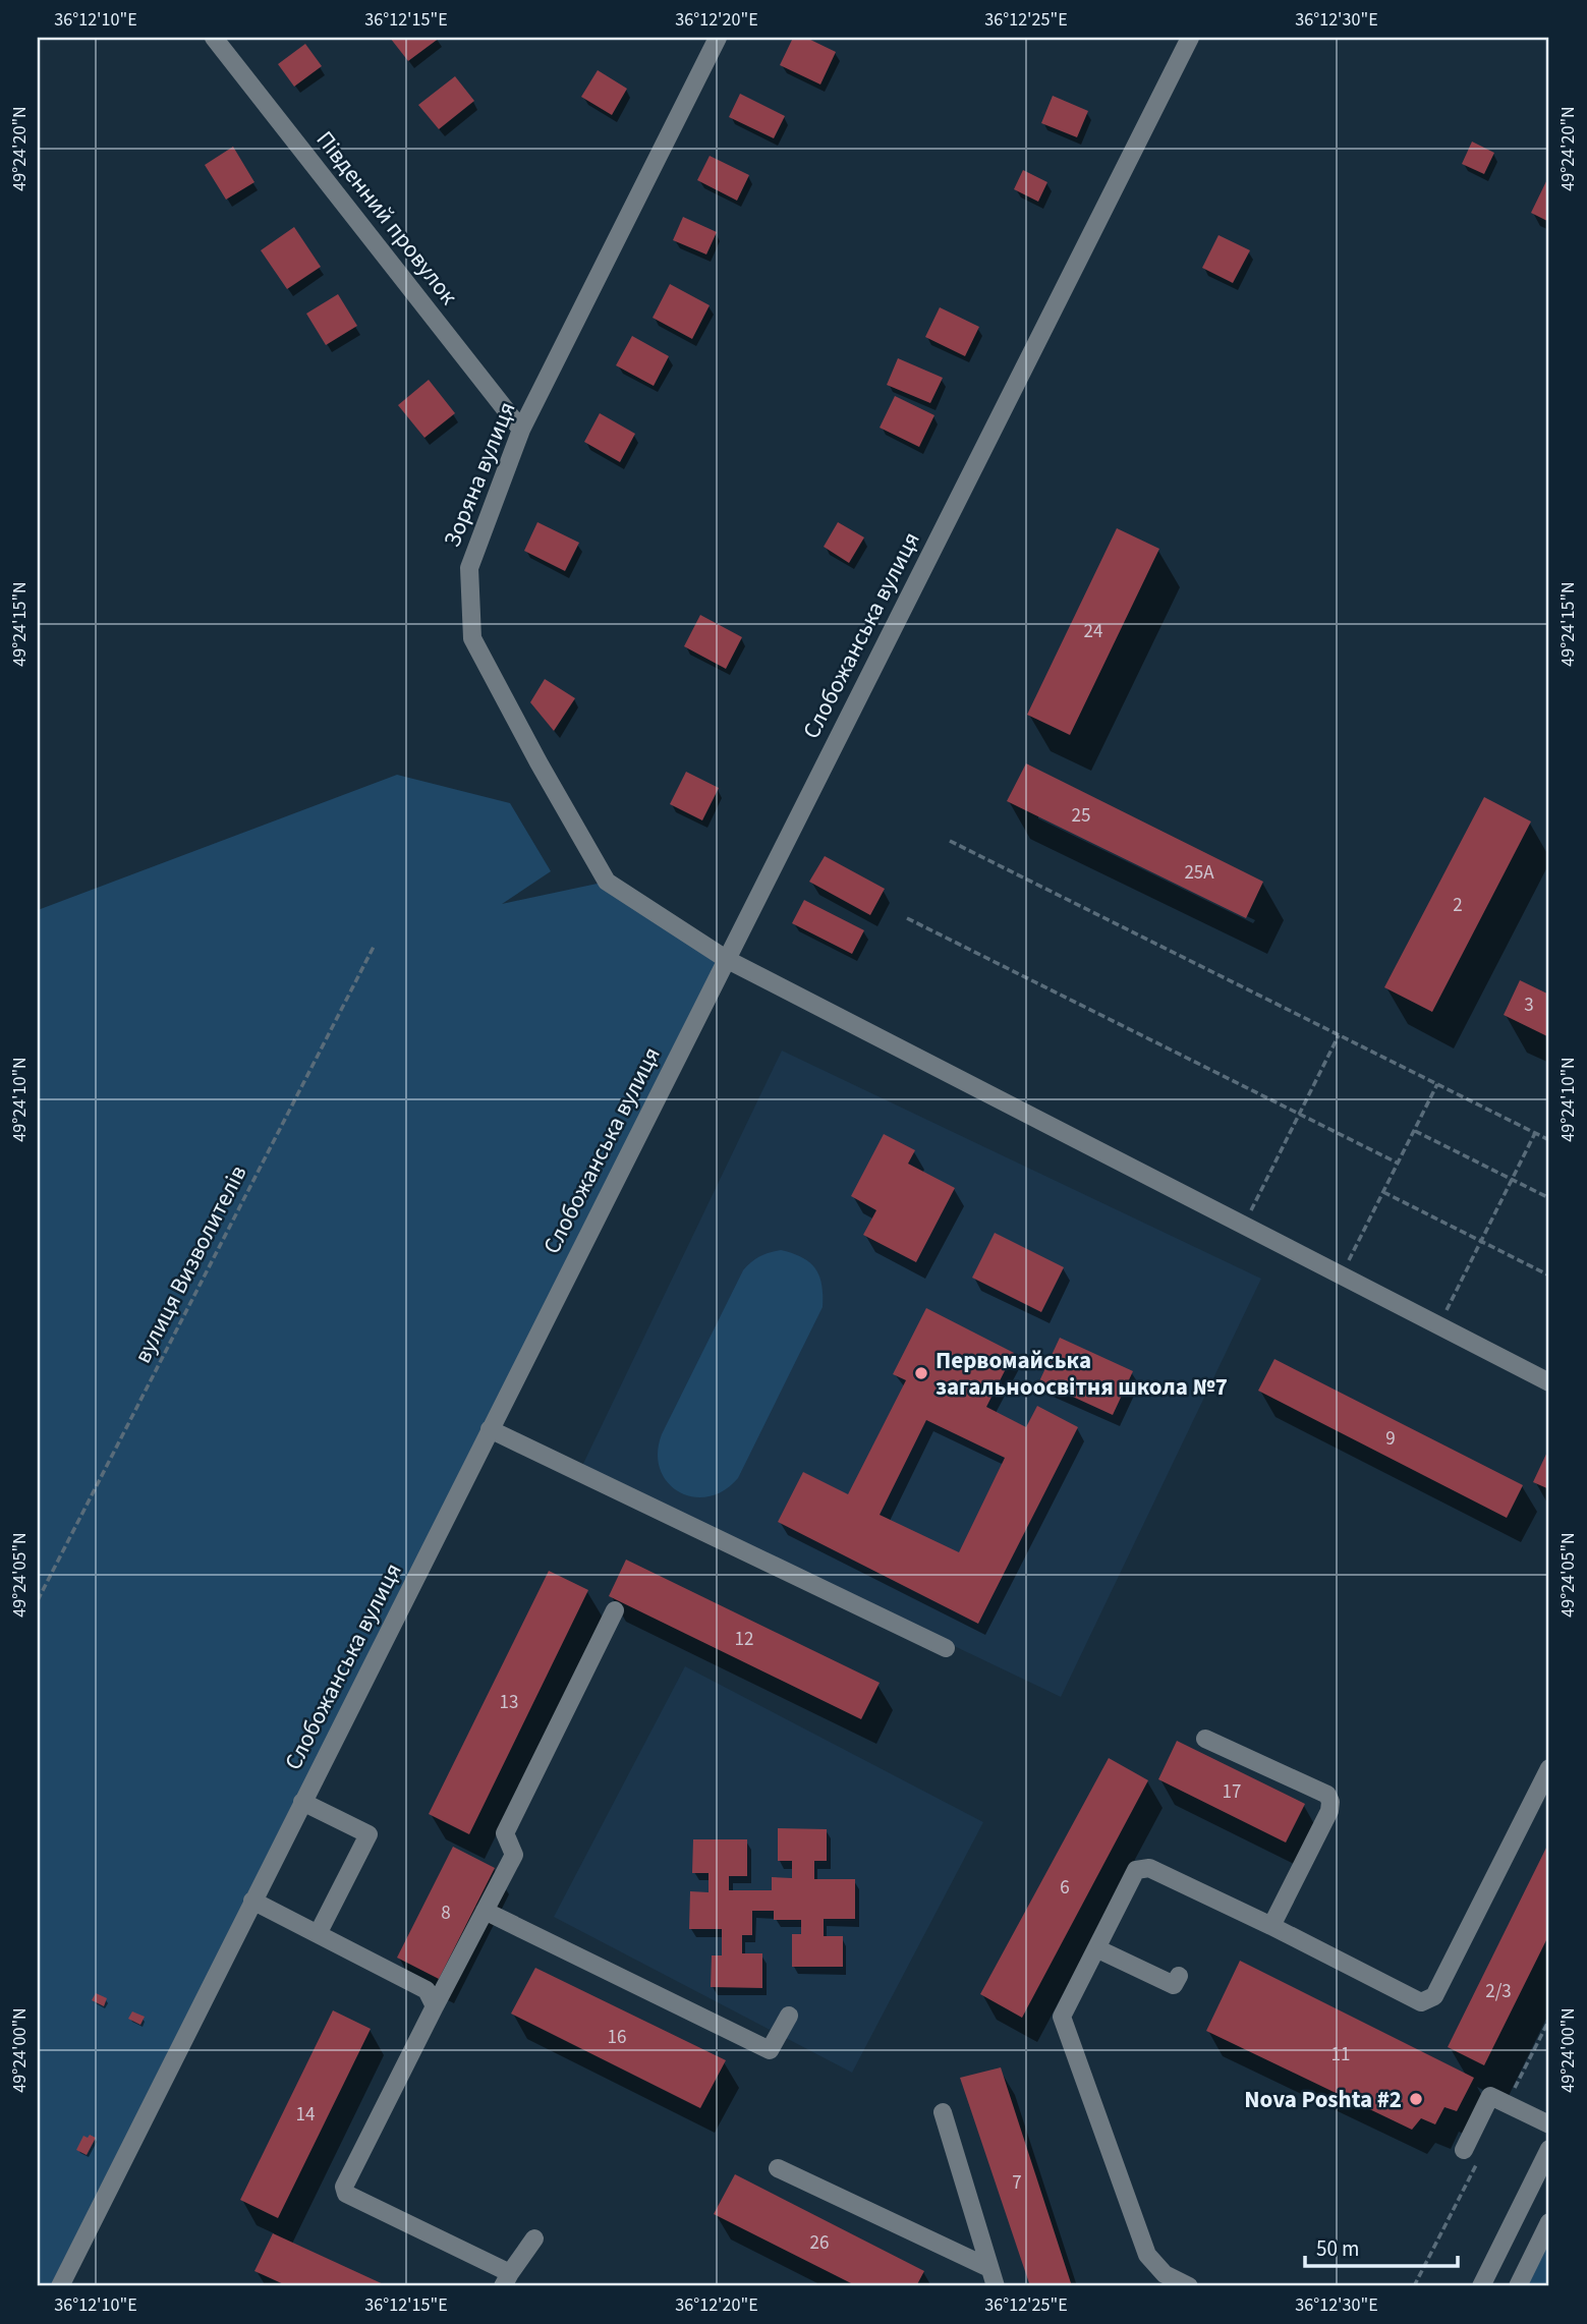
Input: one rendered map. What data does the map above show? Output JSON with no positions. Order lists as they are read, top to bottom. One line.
{"streets":{"street":["Південний провулок","Зоряна вулиця","Слобожанська вулиця"],"path":["вулиця Визволителів"]},"crossings":[["Південний провулок","Зоряна вулиця"],["Зоряна вулиця","Слобожанська вулиця"]],"places":["Первомайська загальноосвітня школа №7","Nova Poshta #2"],"house_numbers":["24","25","25А","2","3","9","12","13","17","6","8","2/3","16","11","14","7","26"],"scale_bar":"50 m","coordinates":["36°12'10\"E","36°12'15\"E","36°12'20\"E","36°12'25\"E","36°12'30\"E","49°24'20\"N","49°24'15\"N","49°24'10\"N","49°24'05\"N","49°24'00\"N"]}
